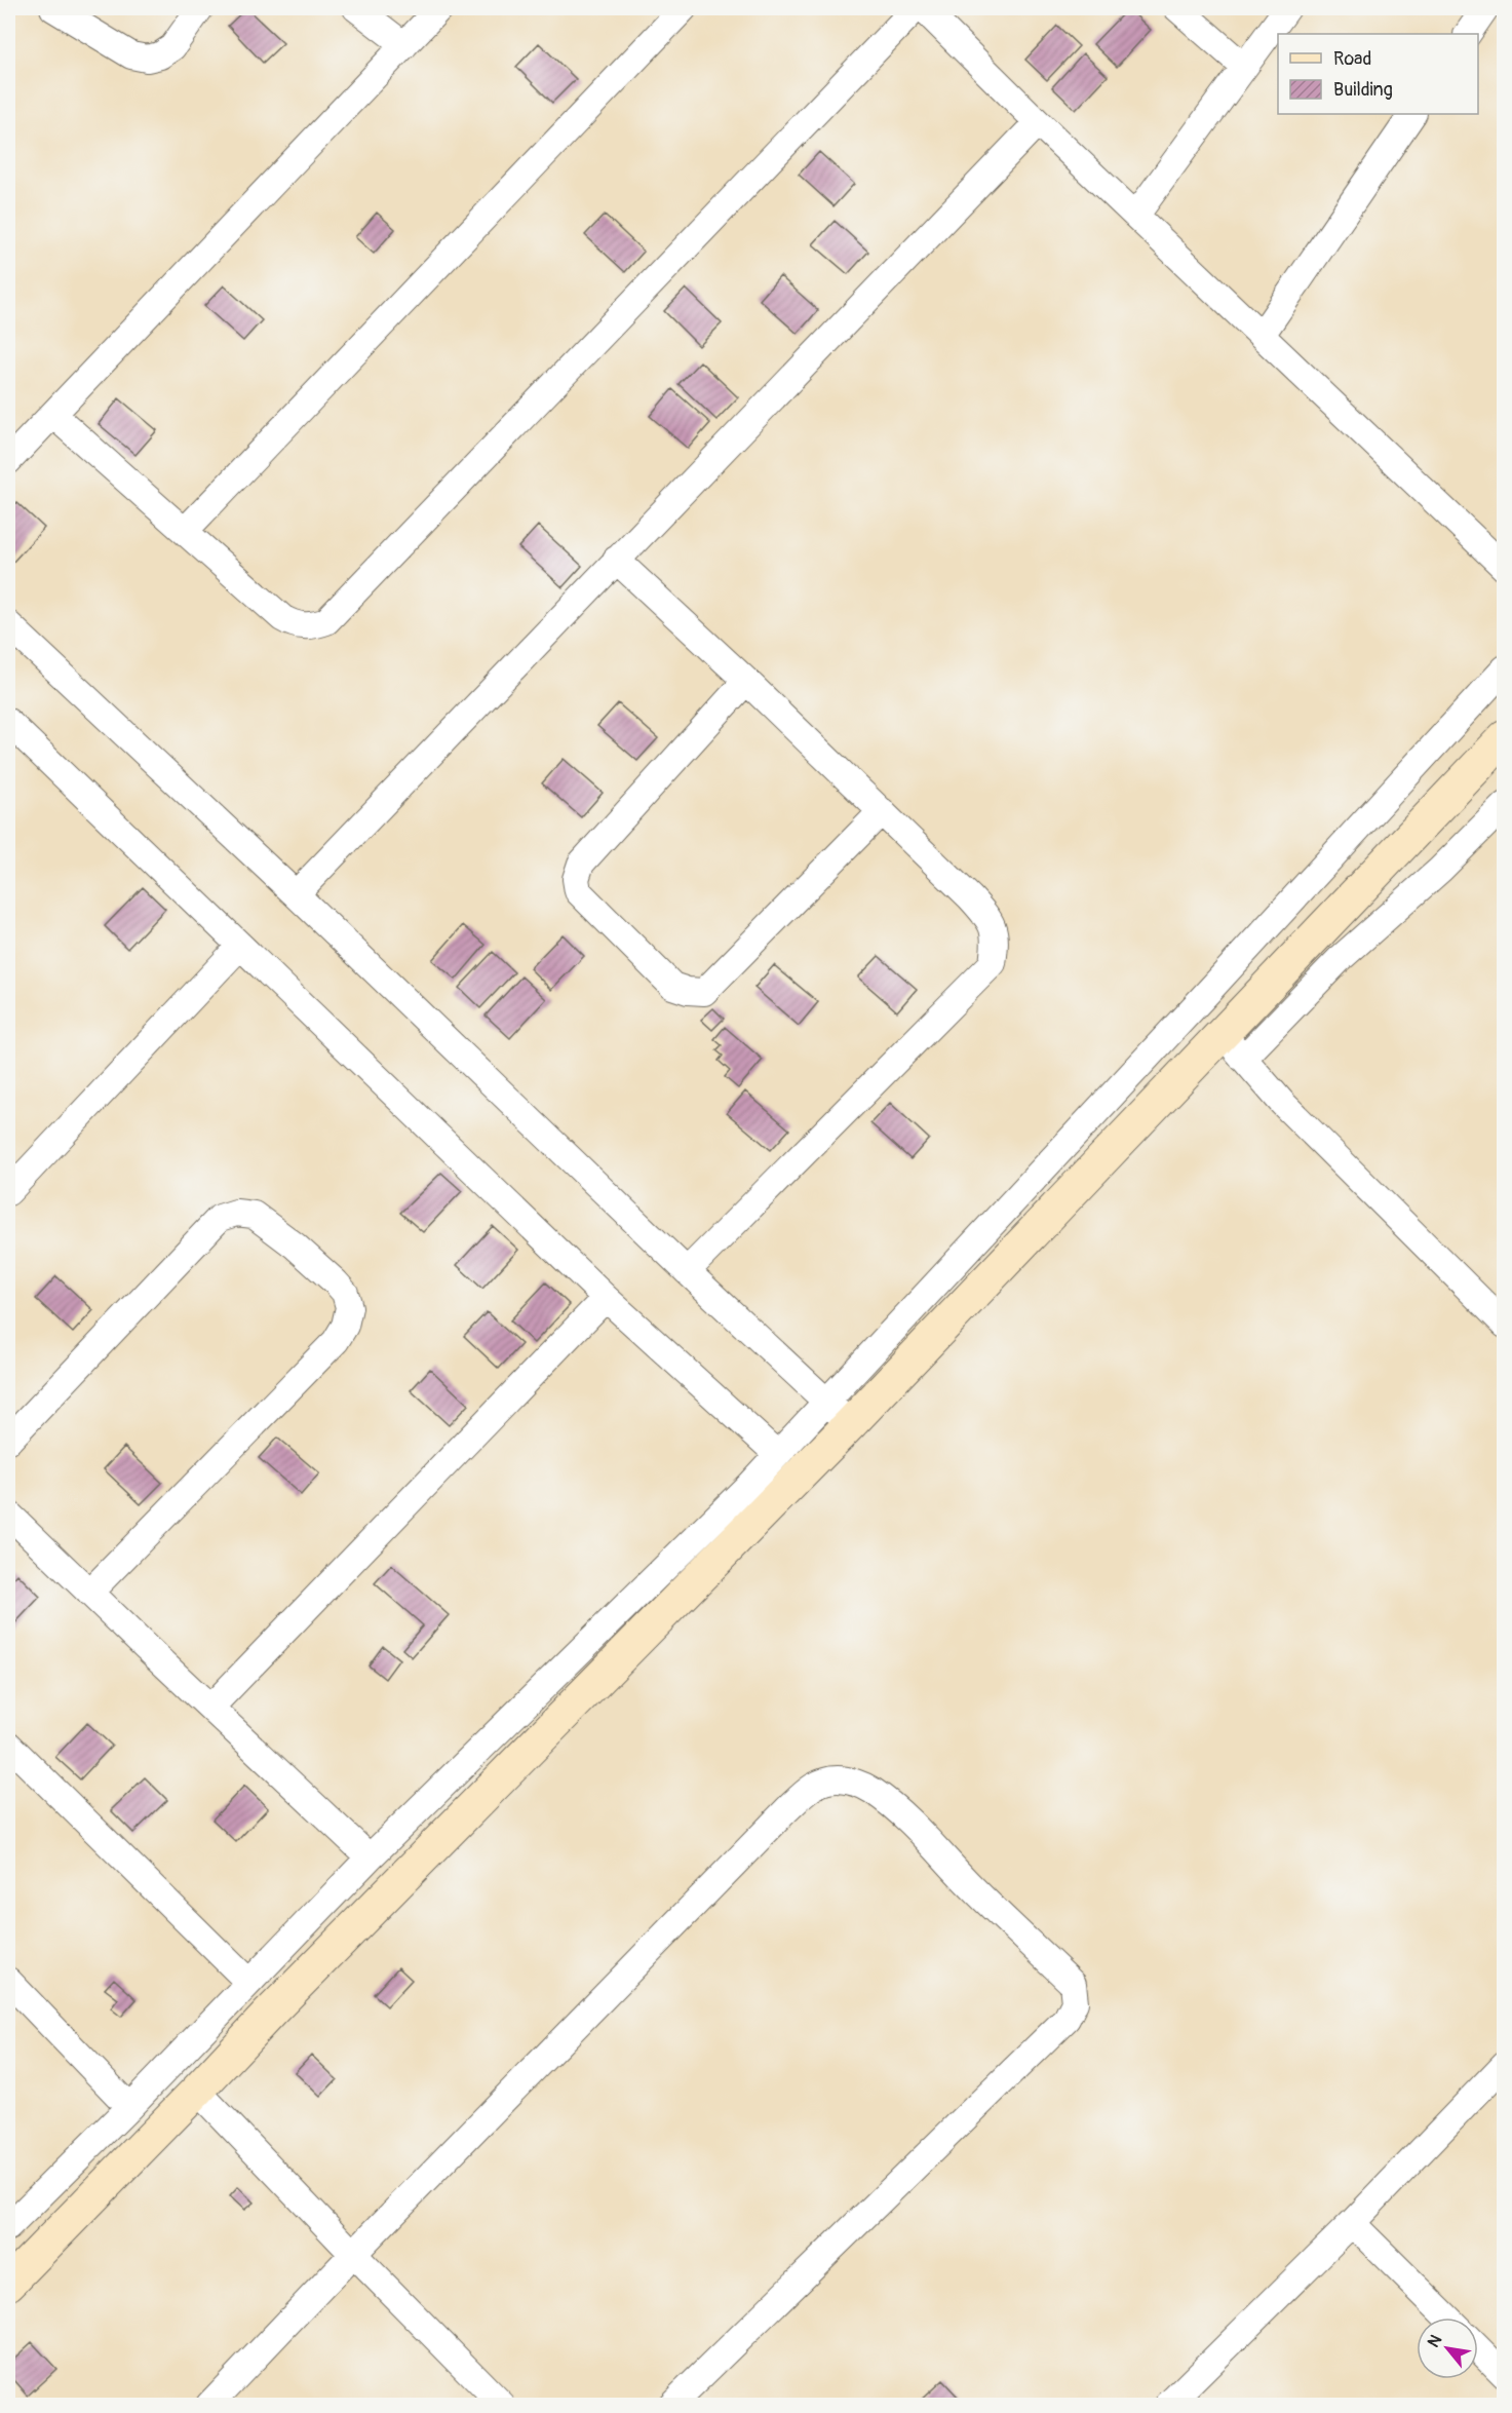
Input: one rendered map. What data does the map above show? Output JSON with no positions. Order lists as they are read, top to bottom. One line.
{"legend":["Road","Building"],"north":"top left"}
